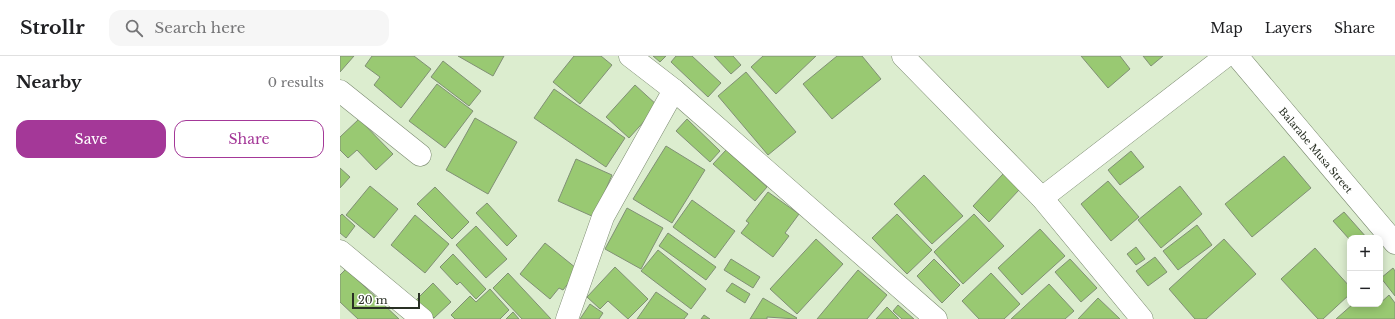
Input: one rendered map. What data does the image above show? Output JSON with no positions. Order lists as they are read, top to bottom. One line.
{"streets":{"street":["Balarabe Musa Street"]},"scale_bar":"20 m","page":{"header":"Strollr","search":"Search here","nav":["Map","Layers","Share"],"heading":["Nearby","0 results"],"buttons":["Save","Share"],"map_buttons":["+","−"],"scale":"20 m"}}
